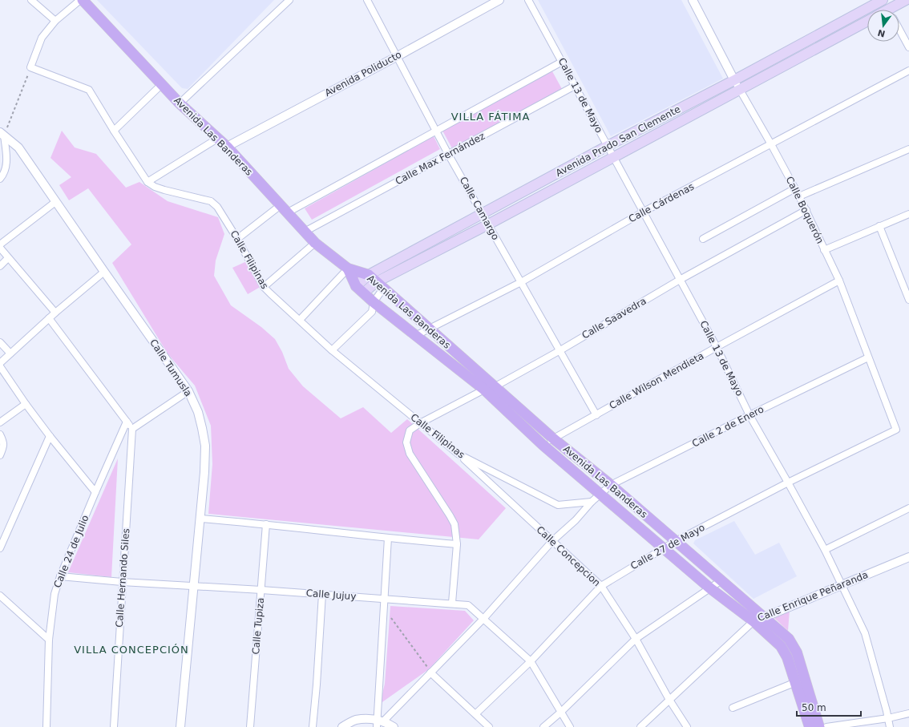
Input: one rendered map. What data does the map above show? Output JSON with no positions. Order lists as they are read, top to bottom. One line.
{"streets":{"main road":["Avenida Las Banderas","Avenida Prado San Clemente"],"street":["Avenida Poliducto","Calle 13 de Mayo","Calle Max Fernández","Calle Cárdenas","Calle Camargo","Calle Boquerón","Calle Filipinas","Calle Saavedra","Calle Tumusla","Calle Wilson Mendieta","Calle 2 de Enero","Calle 27 de Mayo","Calle 24 de Julio","Calle Concepcion","Calle Hernando Siles","Calle Jujuy","Calle Enrique Peñaranda","Calle Tupiza"]},"crossings":[["Avenida Poliducto","Avenida Las Banderas"],["Avenida Poliducto","Calle Camargo"],["Calle 13 de Mayo","Avenida Prado San Clemente"],["Calle 13 de Mayo","Calle Max Fernández"],["Calle 13 de Mayo","Calle Cárdenas"],["Calle 13 de Mayo","Calle Saavedra"],["Calle 13 de Mayo","Calle Wilson Mendieta"],["Calle 13 de Mayo","Calle 2 de Enero"],["Calle 13 de Mayo","Calle 27 de Mayo"],["Calle 13 de Mayo","Calle Enrique Peñaranda"],["Avenida Las Banderas","Avenida Prado San Clemente"],["Avenida Las Banderas","Calle Max Fernández"],["Avenida Las Banderas","Calle Cárdenas"],["Avenida Las Banderas","Calle Saavedra"],["Avenida Las Banderas","Calle Wilson Mendieta"],["Avenida Las Banderas","Calle 2 de Enero"],["Avenida Las Banderas","Calle 27 de Mayo"],["Avenida Las Banderas","Calle Enrique Peñaranda"],["Avenida Prado San Clemente","Calle Camargo"],["Avenida Prado San Clemente","Calle Boquerón"],["Calle Max Fernández","Calle Camargo"],["Calle Cárdenas","Calle Camargo"],["Calle Cárdenas","Calle Boquerón"],["Calle Camargo","Calle Saavedra"],["Calle Camargo","Calle Wilson Mendieta"],["Calle Boquerón","Calle Saavedra"],["Calle Boquerón","Calle Wilson Mendieta"],["Calle Boquerón","Calle 2 de Enero"],["Calle Boquerón","Calle 27 de Mayo"],["Calle Filipinas","Calle Saavedra"],["Calle Filipinas","Calle 2 de Enero"],["Calle Filipinas","Calle Concepcion"],["Calle Saavedra","Calle Jujuy"],["Calle Tumusla","Calle Jujuy"],["Calle 2 de Enero","Calle Concepcion"],["Calle 2 de Enero","Calle Jujuy"],["Calle 27 de Mayo","Calle Concepcion"],["Calle 24 de Julio","Calle Jujuy"],["Calle Concepcion","Calle Enrique Peñaranda"],["Calle Hernando Siles","Calle Jujuy"],["Calle Jujuy","Calle Tupiza"]],"districts":["VILLA FÁTIMA","VILLA CONCEPCIÓN"],"scale_bar":"50 m","north":"bottom"}
